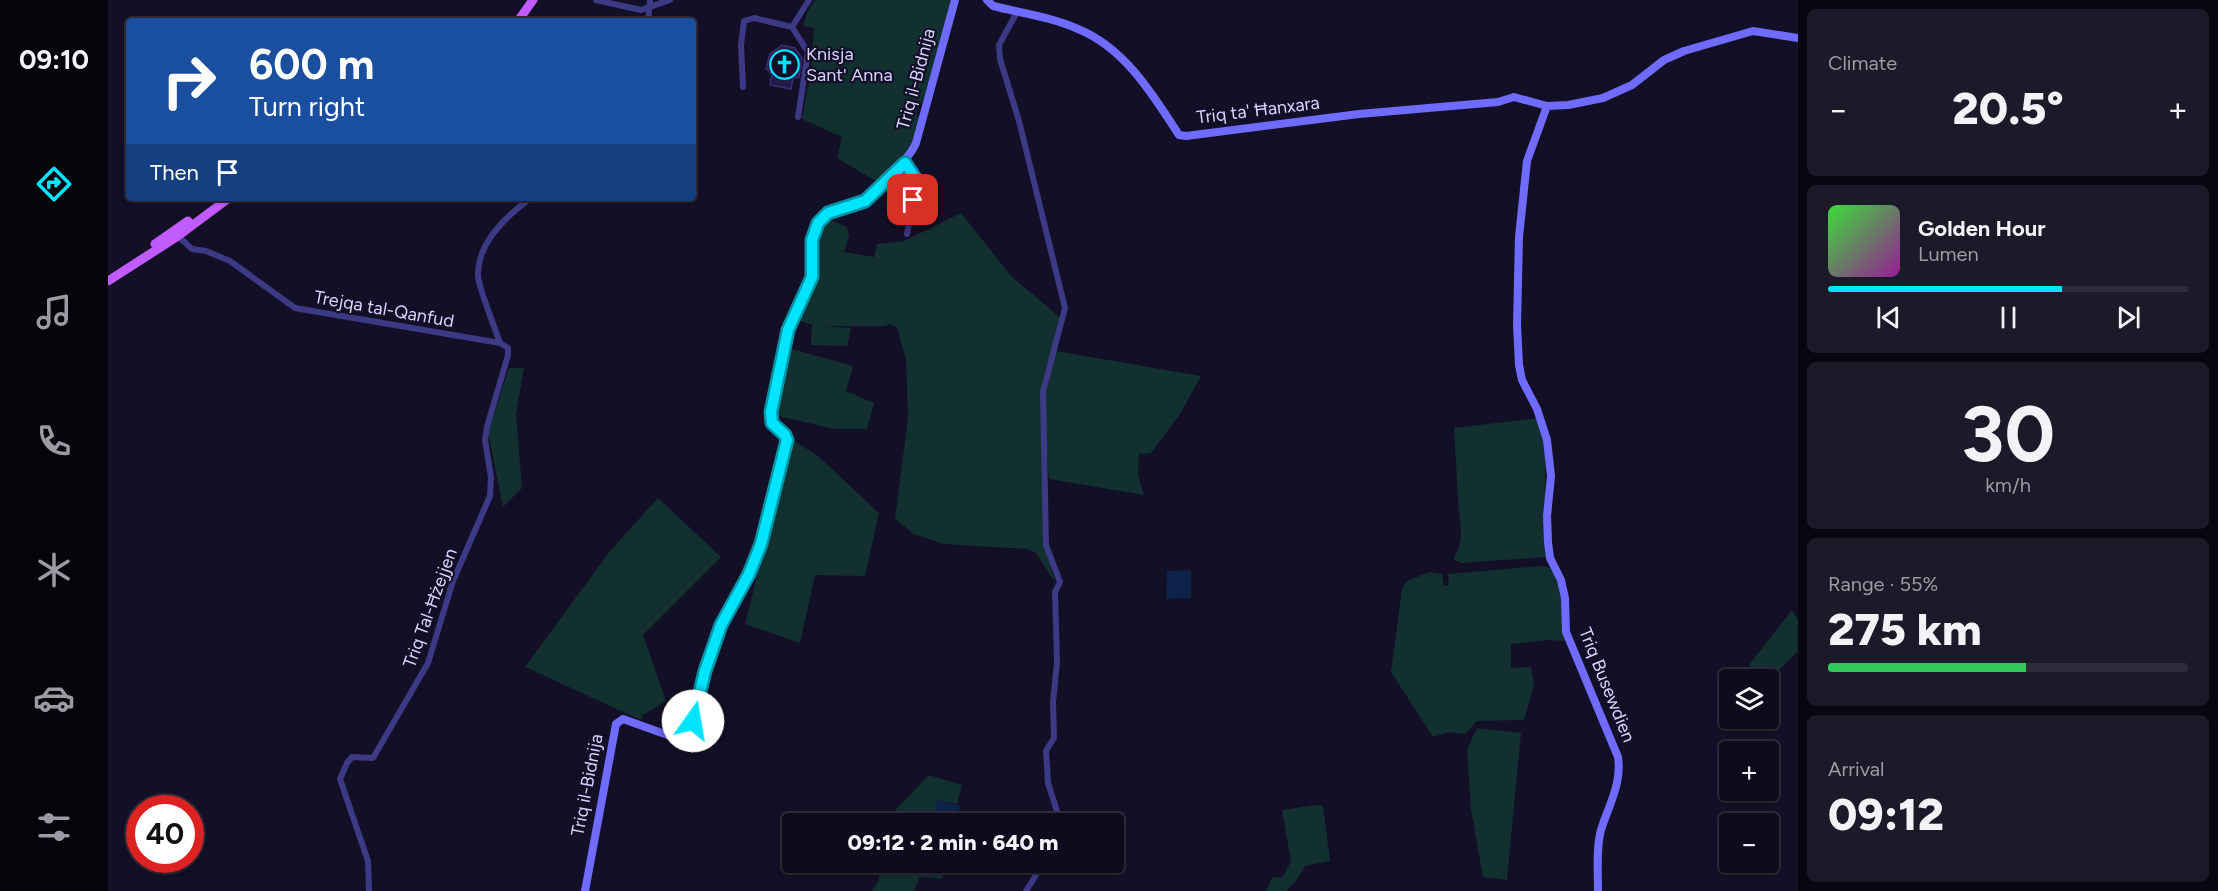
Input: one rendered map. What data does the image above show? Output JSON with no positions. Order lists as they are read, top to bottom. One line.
{"streets":{"street":["Triq il-Bidnija","Triq ta' Ħanxara","Trejqa tal-Qanfud","Triq Tal-Ħżejjen","Triq Busewdien"]},"crossings":[["Triq ta' Ħanxara","Triq Busewdien"],["Trejqa tal-Qanfud","Triq Tal-Ħżejjen"]],"places":{"church":["Knisja Sant' Anna"]},"page":{"tabs":"09:10","tile":["Climate",["30","km/h"],["Range · 55%","275 km"],["Arrival","09:12"]],"turn":["600 m","Turn right"],"heat":["−","20.5°","+"],"then":"Then","song":["Golden Hour","Lumen"],"map_buttons":["+","−"],"limit":"40","trip":"09:12 · 2 min · 640 m"}}
